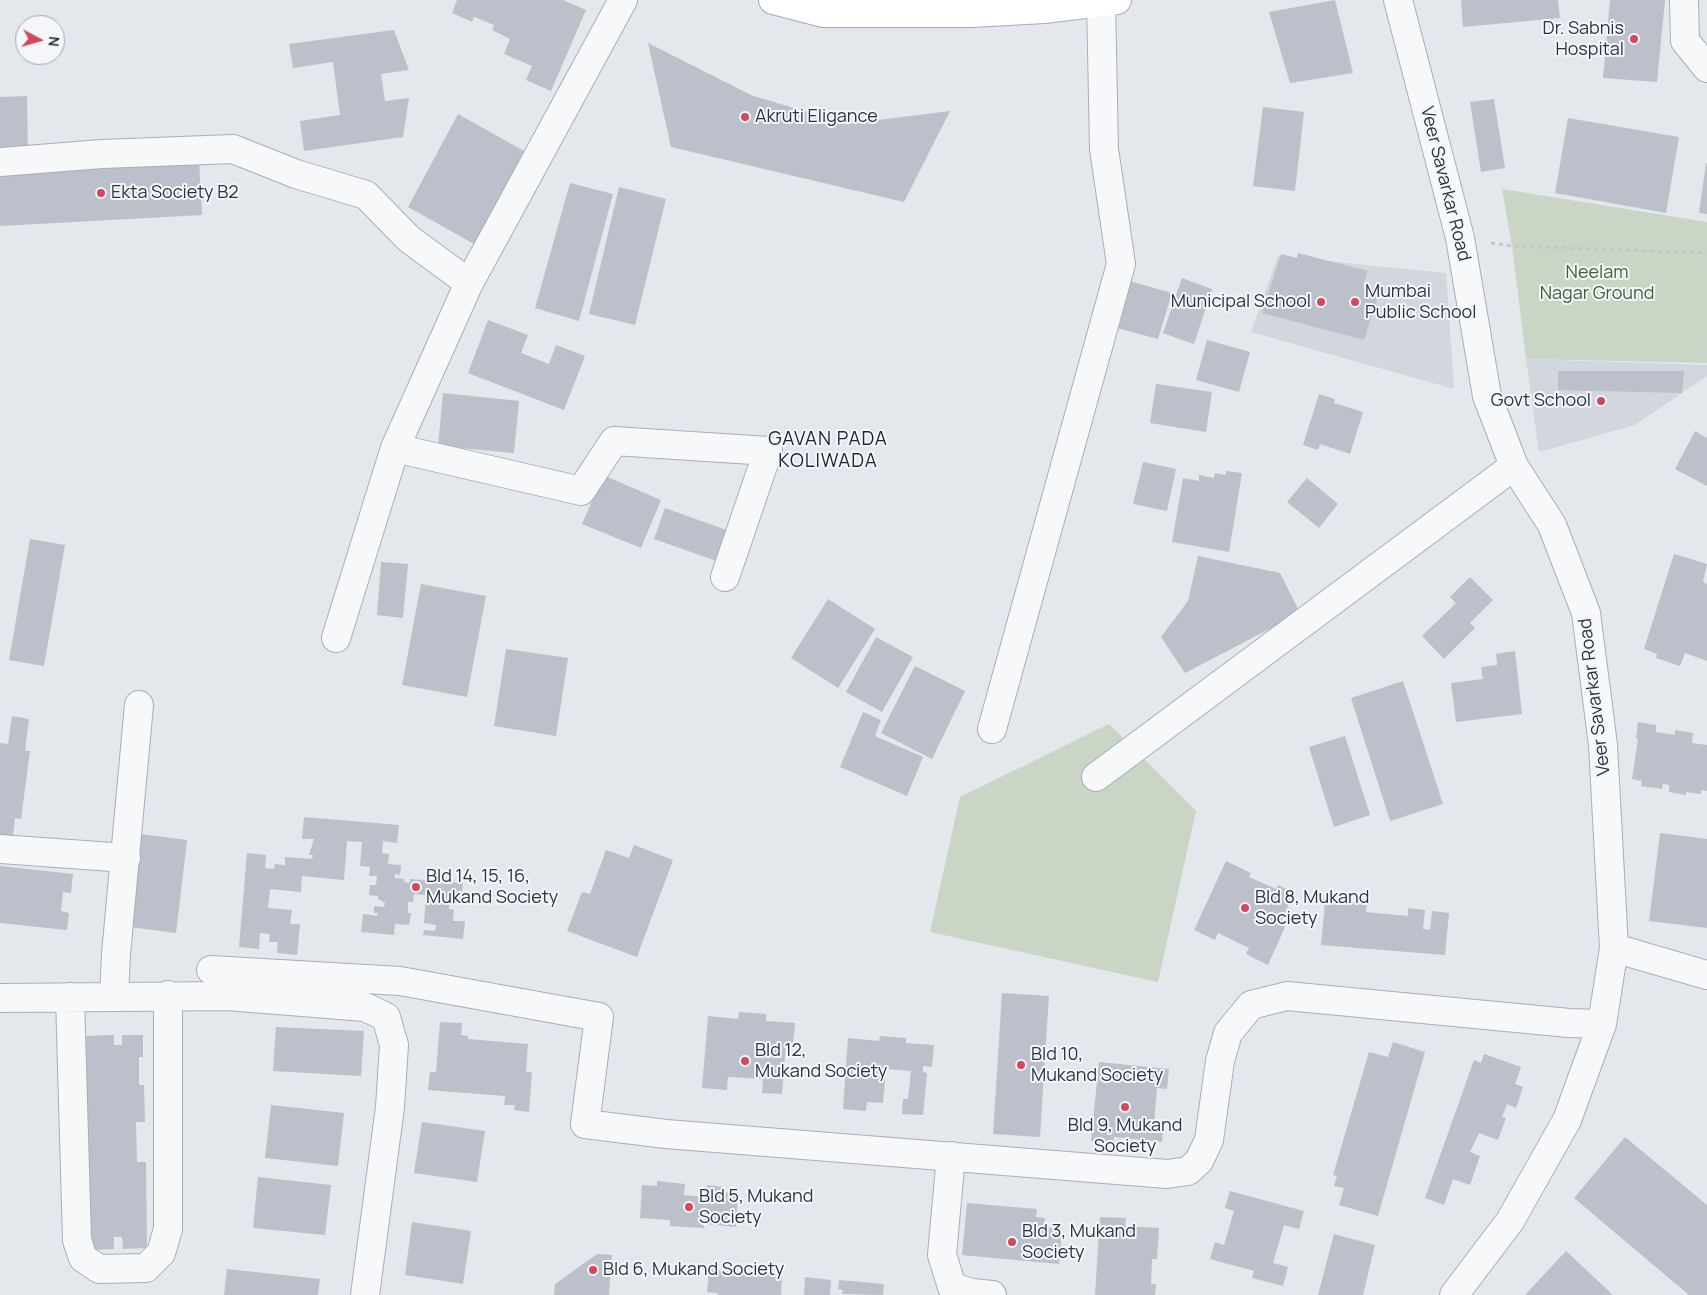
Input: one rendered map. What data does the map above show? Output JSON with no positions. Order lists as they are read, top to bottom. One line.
{"streets":{"street":["Veer Savarkar Road"]},"districts":["GAVAN PADA KOLIWADA"],"parks":["Neelam Nagar Ground"],"places":["Dr. Sabnis Hospital","Akruti Eligance","Ekta Society B2","Municipal School","Mumbai Public School","Govt School","Bld 14, 15, 16, Mukand Society","Bld 8, Mukand Society","Bld 12, Mukand Society","Bld 10, Mukand Society","Bld 9, Mukand Society","Bld 5, Mukand Society","Bld 3, Mukand Society","Bld 6, Mukand Society"],"north":"right"}
